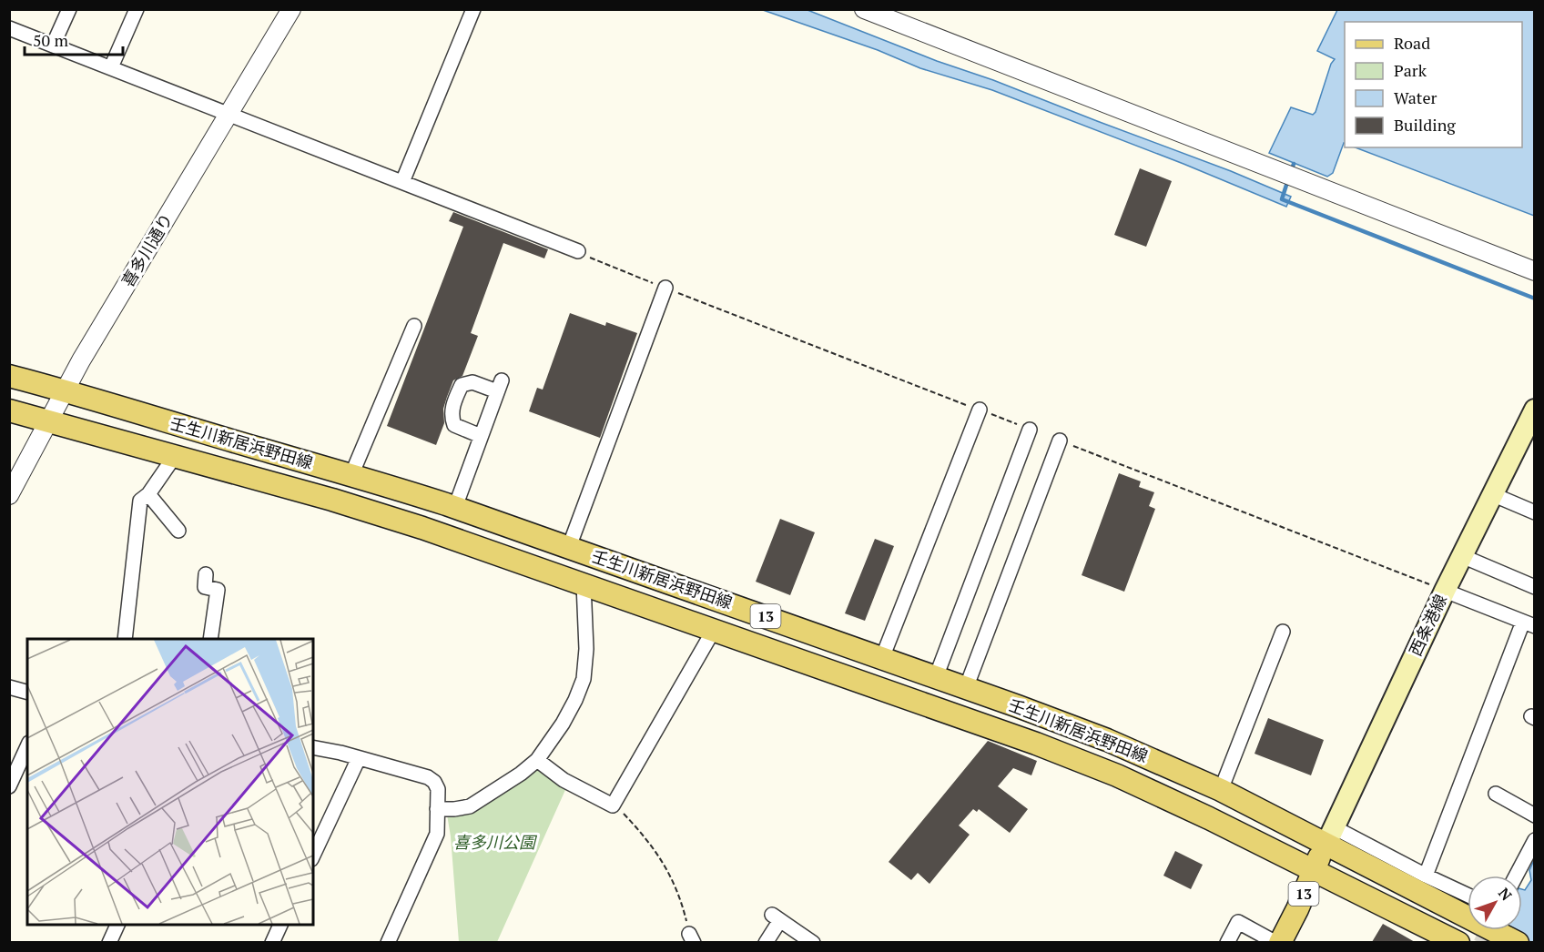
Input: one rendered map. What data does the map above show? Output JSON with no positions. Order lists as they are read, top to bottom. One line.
{"streets":{"main road":["壬生川新居浜野田線","13","西条港線"],"street":["喜多川通り"]},"crossings":[["喜多川通り","壬生川新居浜野田線"],["壬生川新居浜野田線","13"],["壬生川新居浜野田線","西条港線"],["13","西条港線"]],"parks":["喜多川公園"],"legend":["Road","Park","Water","Building"],"scale_bar":"50 m","north":"top right"}
